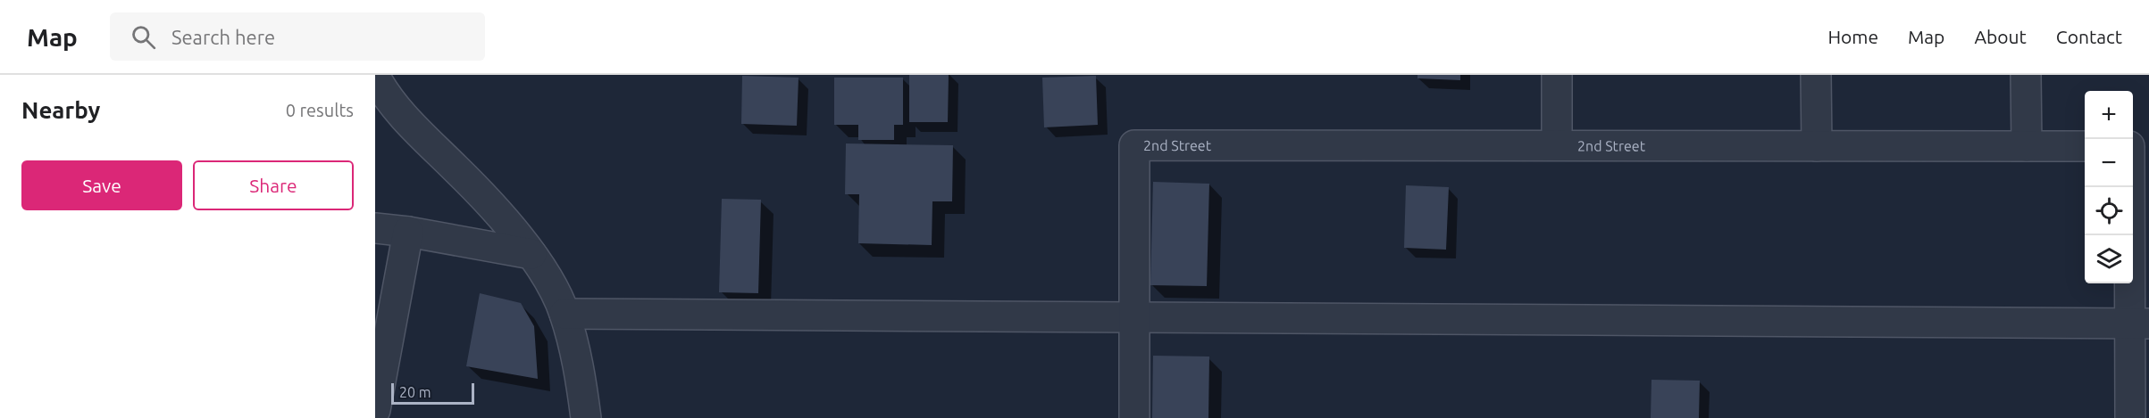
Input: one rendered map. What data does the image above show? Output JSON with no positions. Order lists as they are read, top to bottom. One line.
{"streets":{"street":["2nd Street"]},"scale_bar":"20 m","page":{"header":"Map","search":"Search here","nav":["Home","Map","About","Contact"],"heading":["Nearby","0 results"],"map_buttons":["+","−"],"buttons":["Save","Share"],"scale":"20 m"}}
